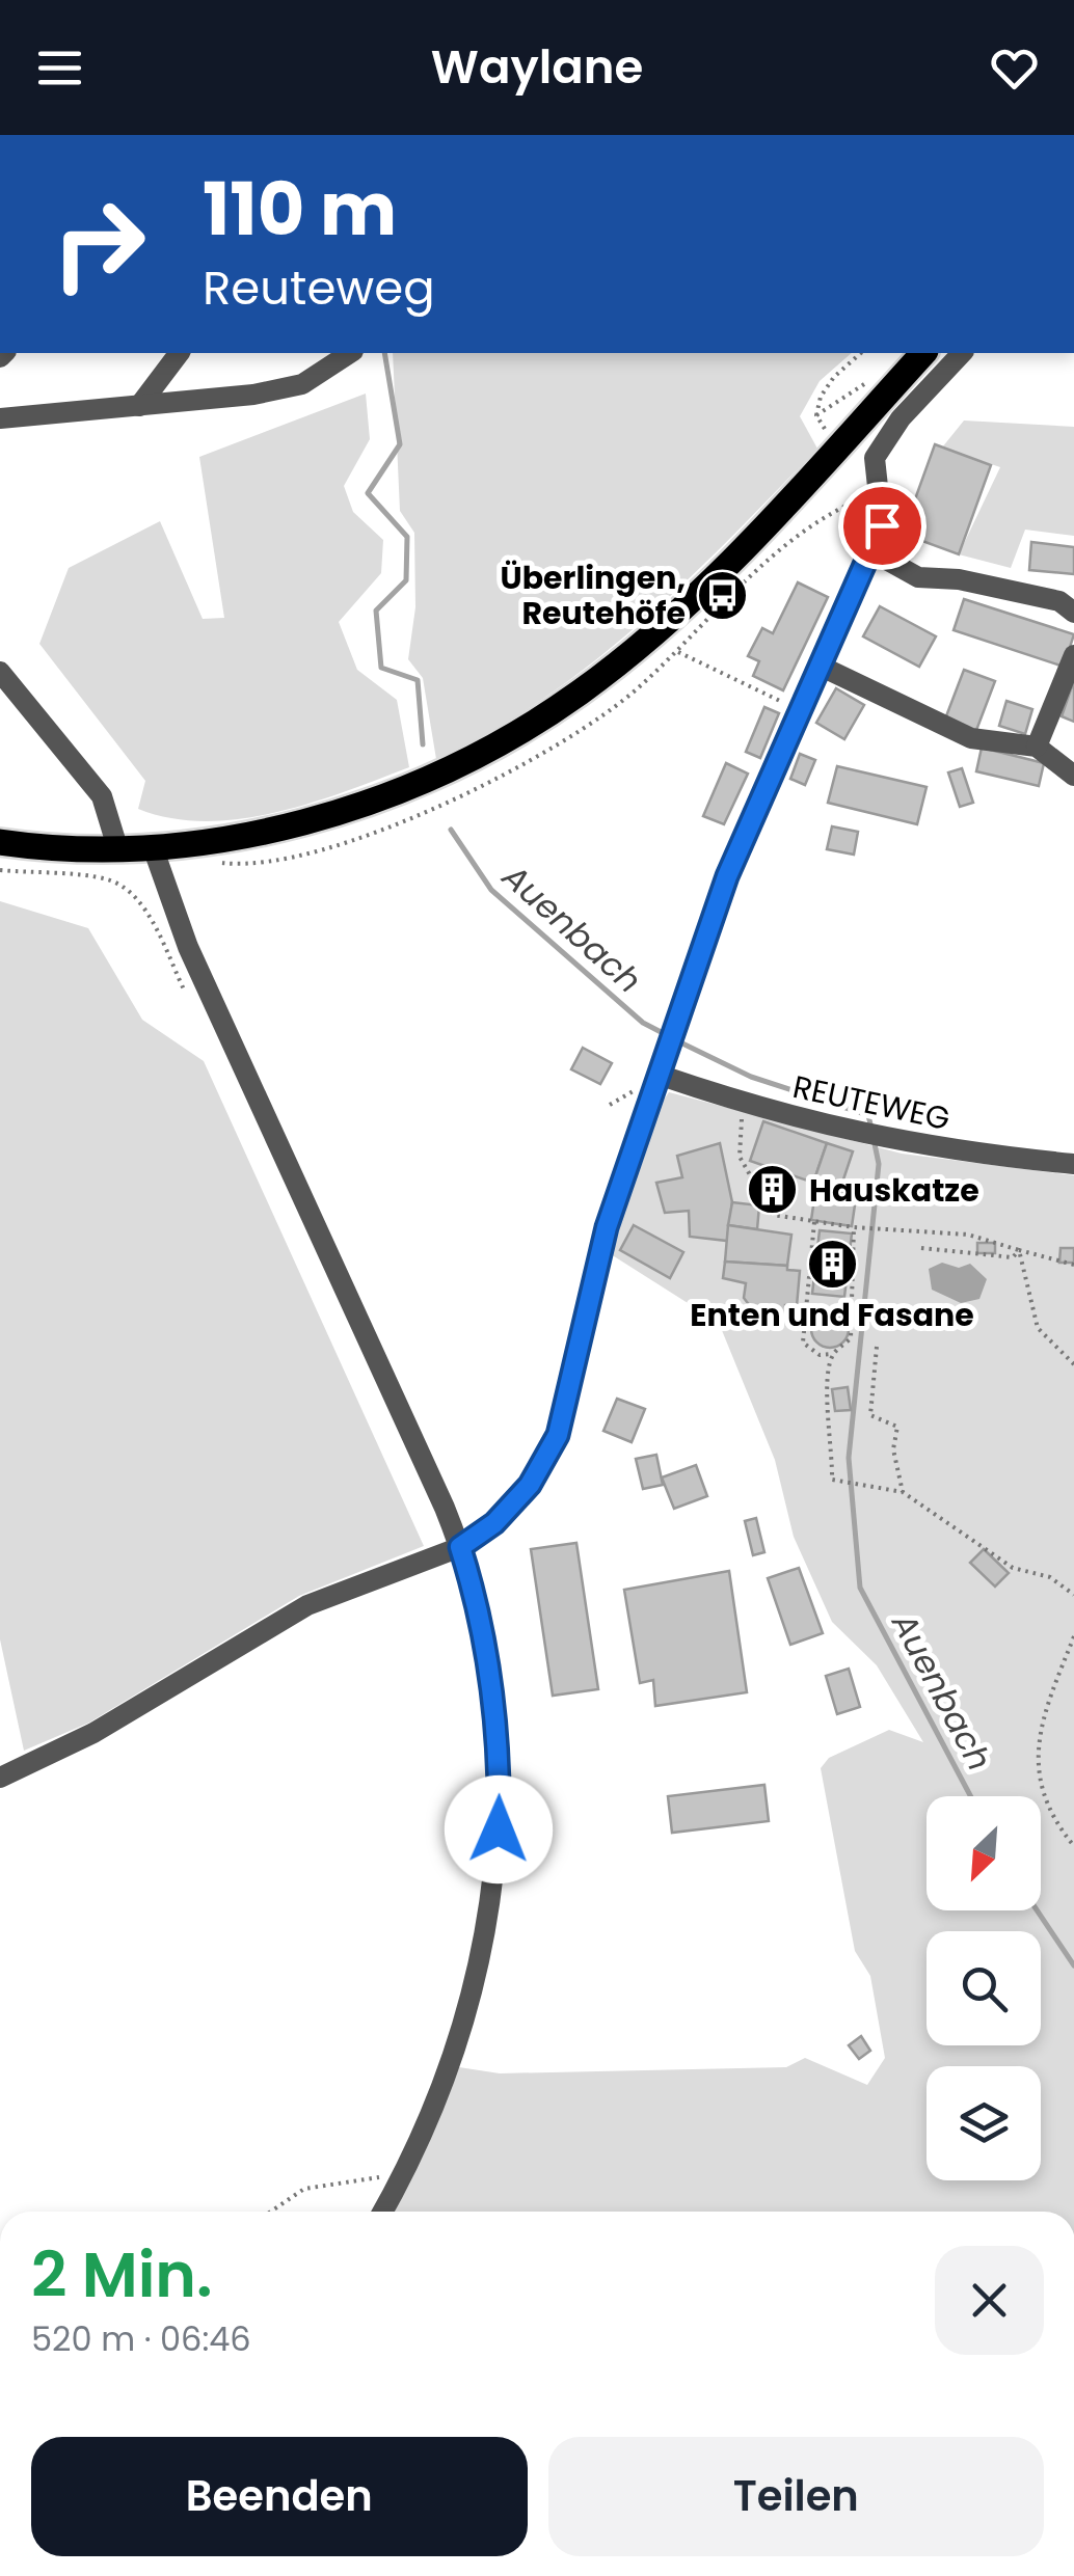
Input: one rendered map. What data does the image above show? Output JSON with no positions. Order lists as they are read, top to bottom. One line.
{"streets":{"street":["REUTEWEG"]},"water":["Auenbach"],"places":{"bus stop":["Überlingen, Reutehöfe"],"building":["Hauskatze","Enten und Fasane"]},"north":"bottom left","page":{"header":"Waylane","turn":["110 m","Reuteweg"],"heading":["2 Min.","520 m · 06:46"],"buttons":["Beenden","Teilen"]}}
